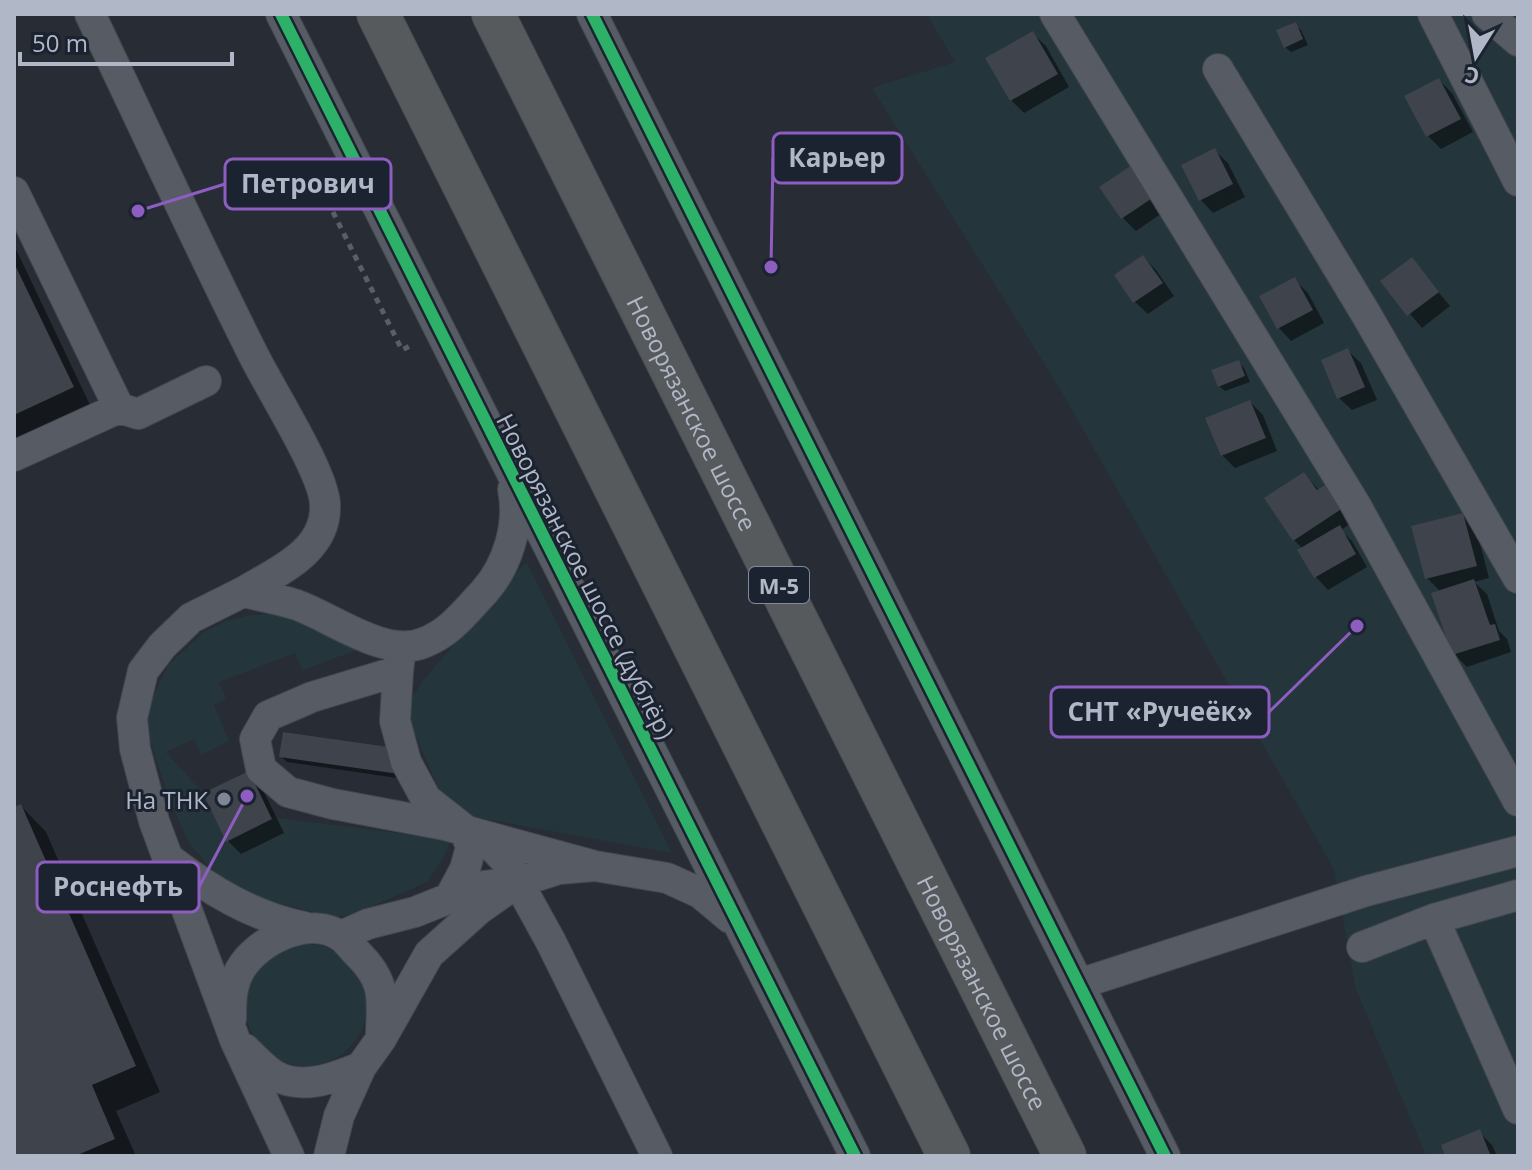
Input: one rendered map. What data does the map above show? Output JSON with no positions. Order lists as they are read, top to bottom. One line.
{"streets":{"highway":["Новорязанское шоссе","М-5"],"street":["Новорязанское шоссе (дублёр)"]},"places":["Петрович","Карьер","СНТ «Ручеёк»","Роснефть","На ТНК"],"scale_bar":"50 m","north":"bottom"}
